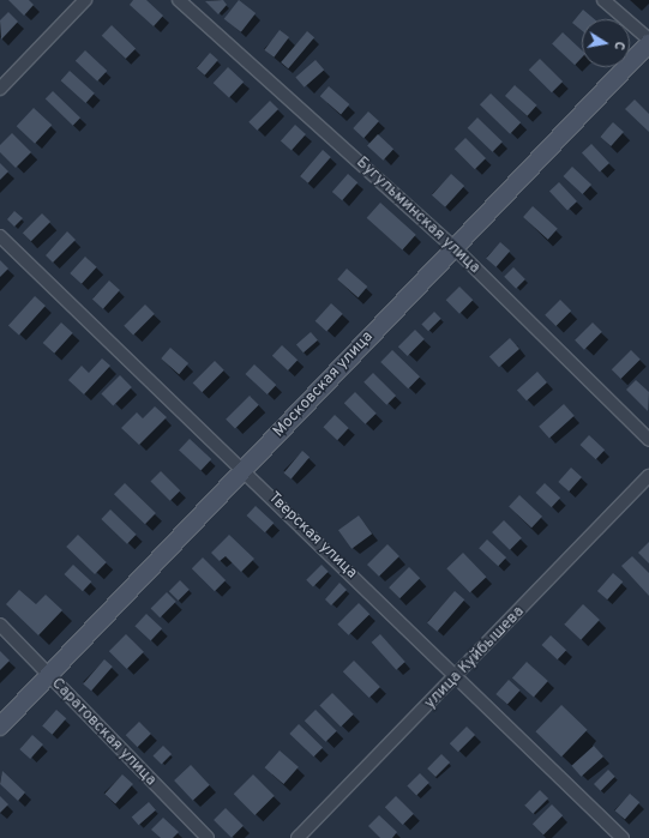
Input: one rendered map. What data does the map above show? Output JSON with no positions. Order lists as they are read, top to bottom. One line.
{"streets":{"street":["Бугульминская улица","Московская улица","Тверская улица","улица Куйбышева","Саратовская улица"]},"crossings":[["Бугульминская улица","Московская улица"],["Московская улица","Тверская улица"],["Московская улица","Саратовская улица"],["Тверская улица","улица Куйбышева"]],"north":"right"}
